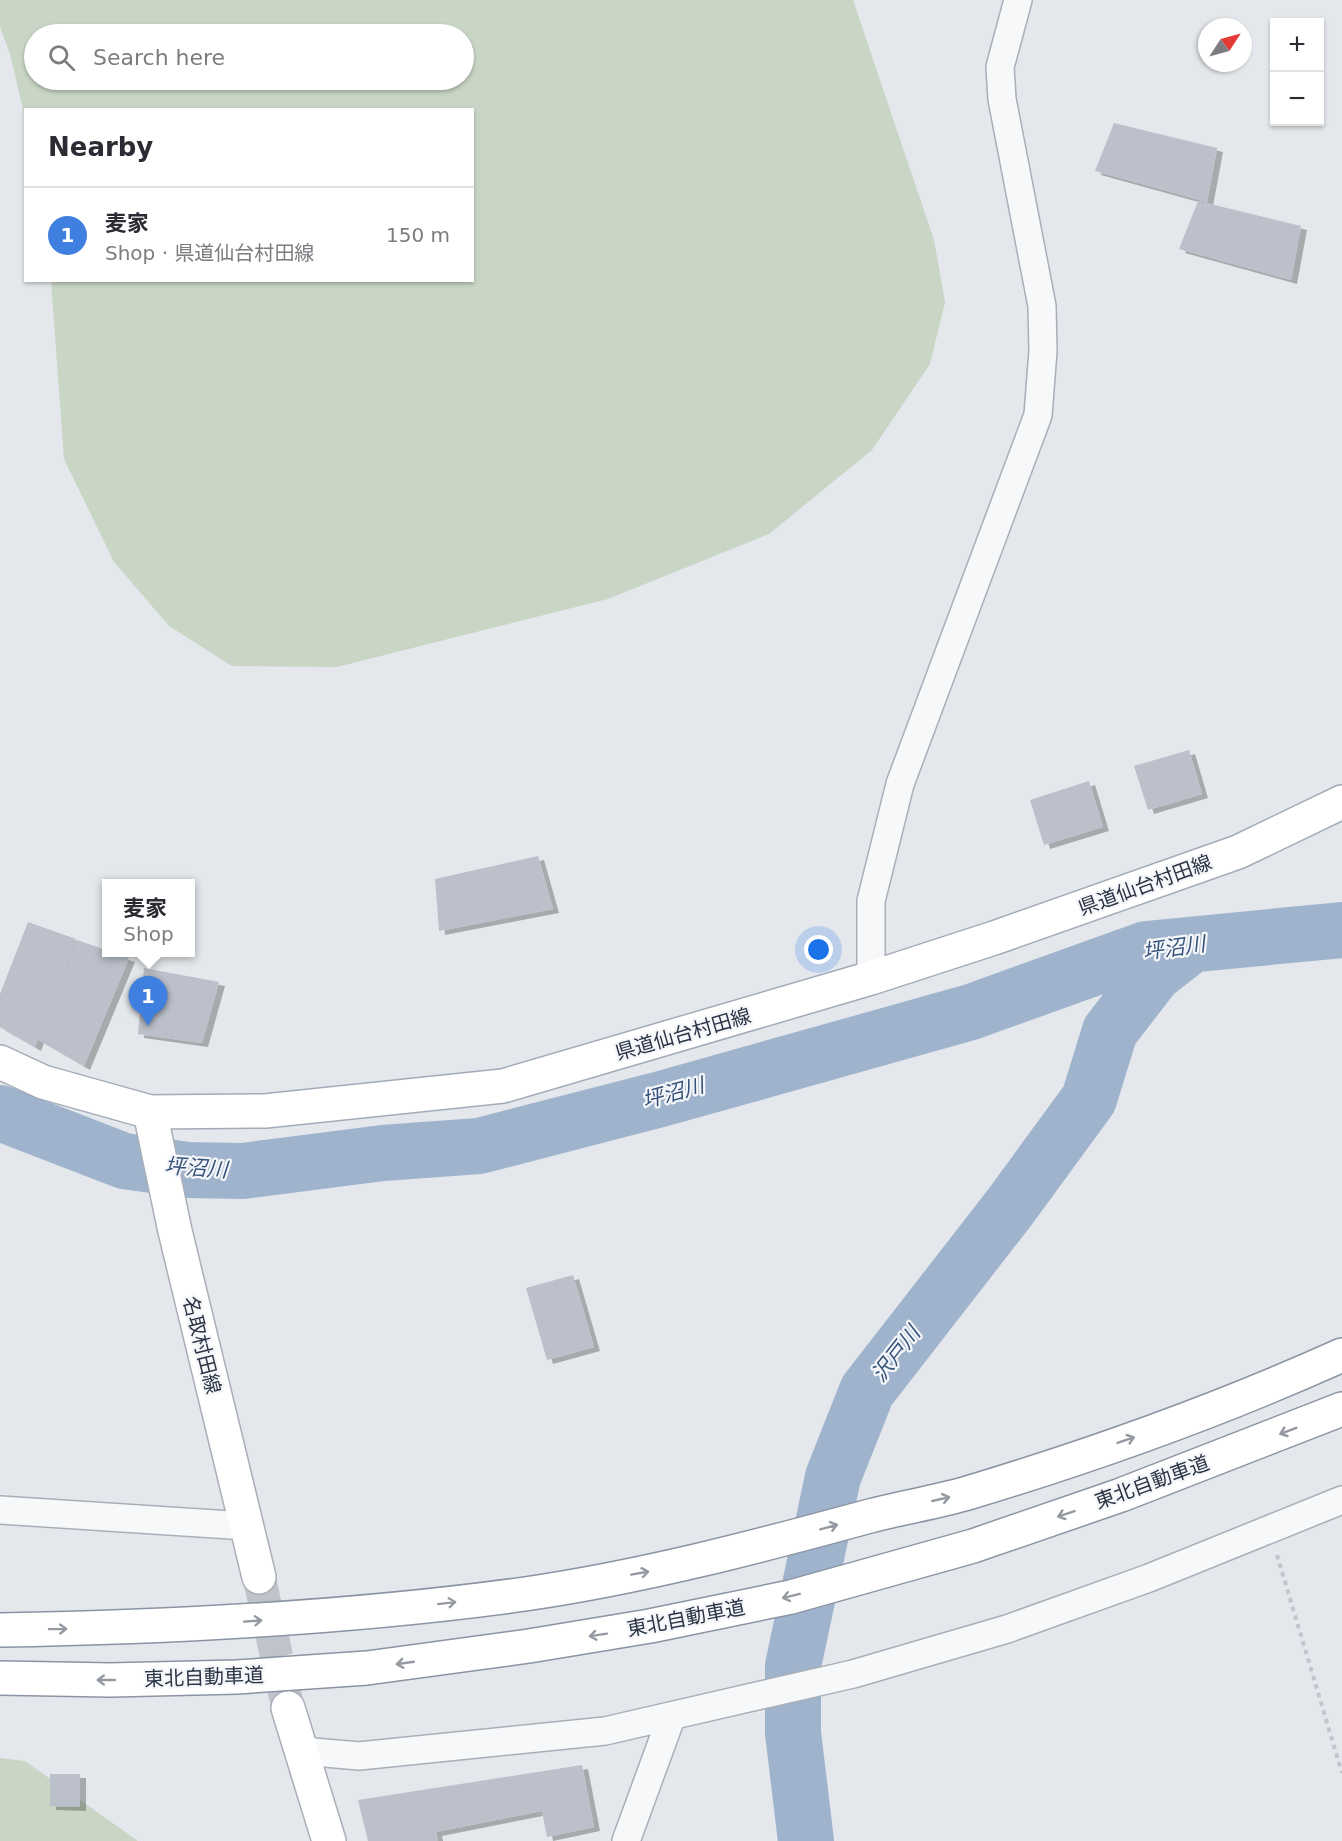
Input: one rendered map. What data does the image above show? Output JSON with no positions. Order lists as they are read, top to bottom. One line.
{"streets":{"main road":["県道仙台村田線","名取村田線","東北自動車道"]},"crossings":[["県道仙台村田線","名取村田線"]],"water":["坪沼川","沢戸川"],"north":"top right","page":{"map_buttons":["+","−"],"search":"Search here","heading":"Nearby","list":[{"mark":"1","name":"麦家","note":"Shop · 県道仙台村田線","value":"150 m"}],"popup":["麦家","Shop"],"pins":"1"}}
